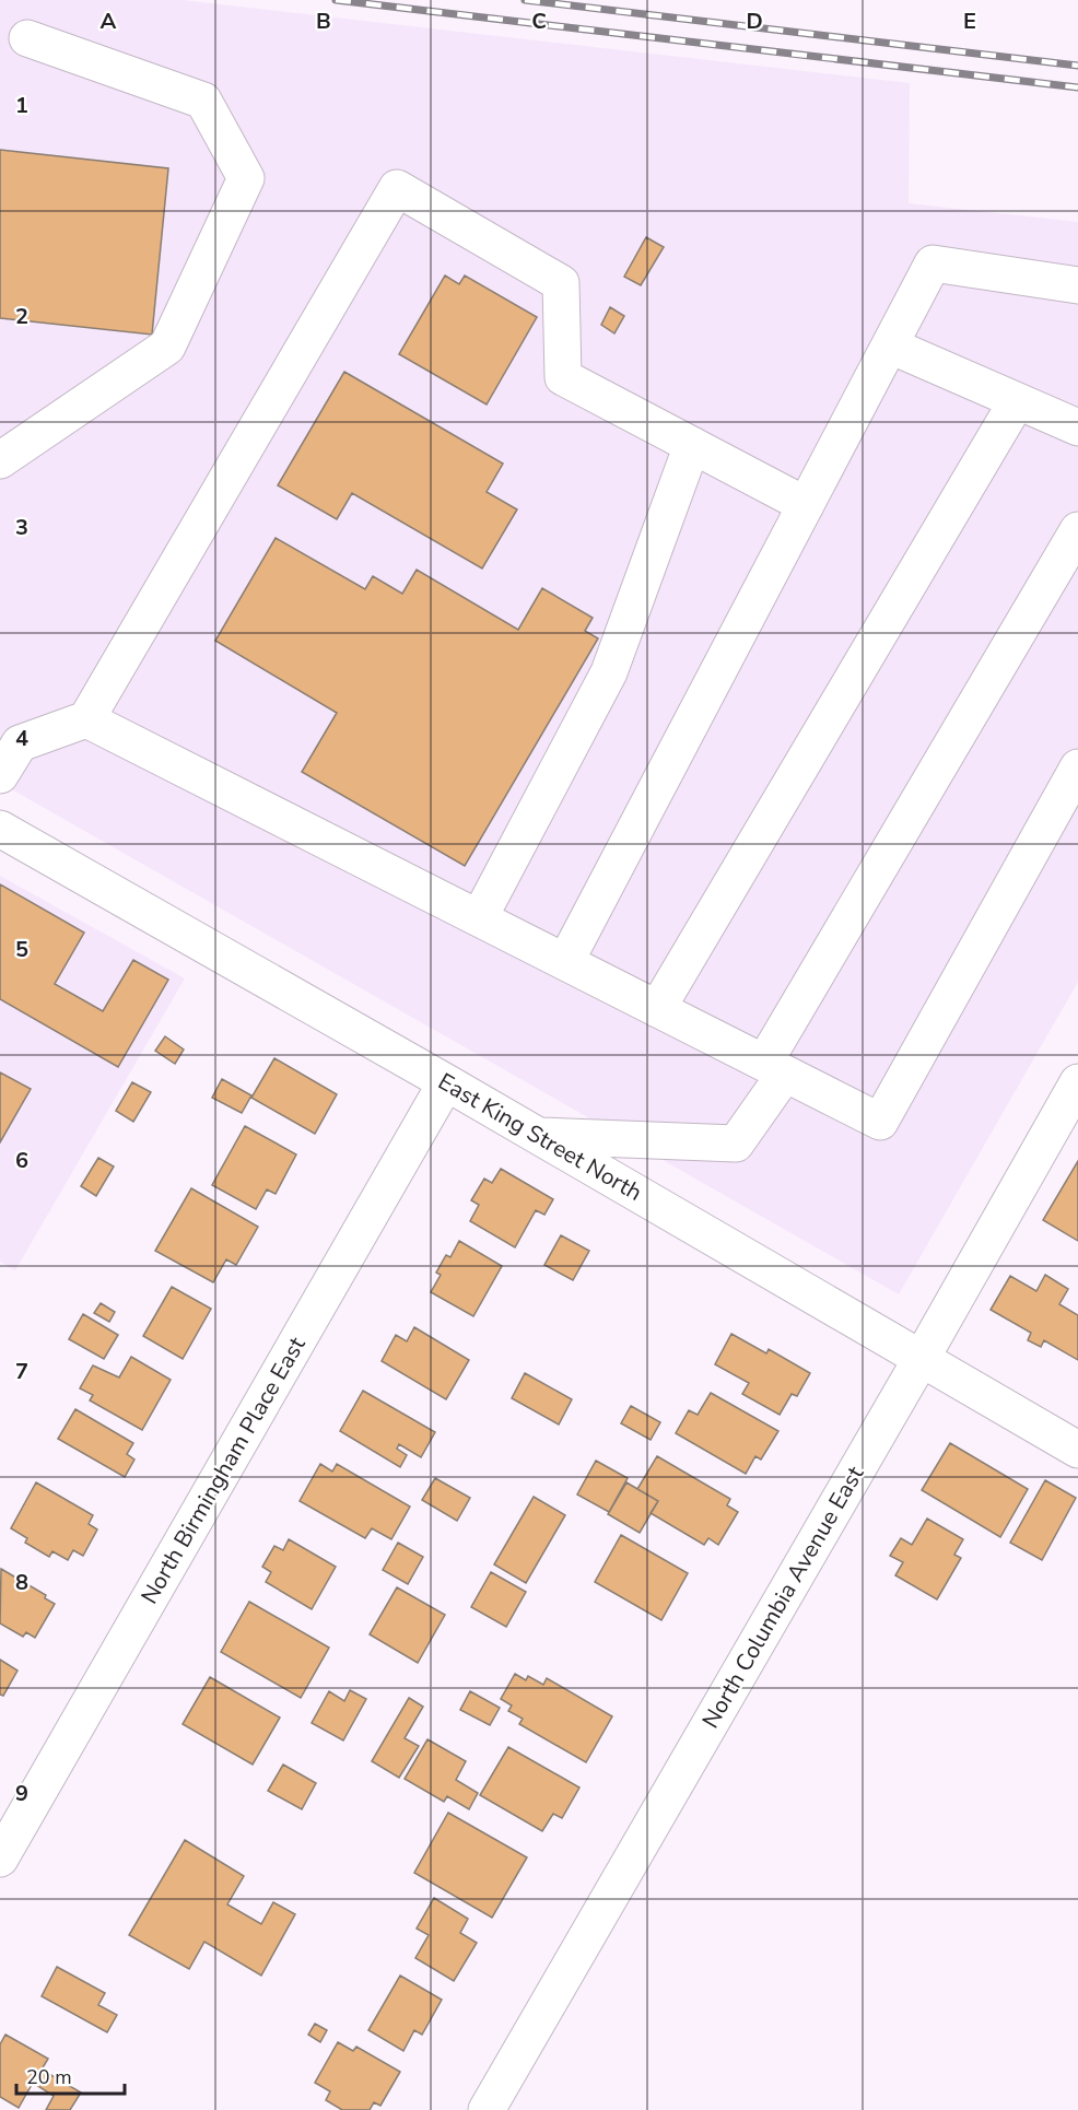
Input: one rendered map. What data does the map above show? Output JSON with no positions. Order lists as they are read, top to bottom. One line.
{"streets":{"street":["East King Street North","North Birmingham Place East","North Columbia Avenue East"]},"crossings":[["East King Street North","North Birmingham Place East"],["East King Street North","North Columbia Avenue East"]],"scale_bar":"20 m","grid":{"columns":["A","B","C","D","E"],"rows":["1","2","3","4","5","6","7","8","9"]}}
